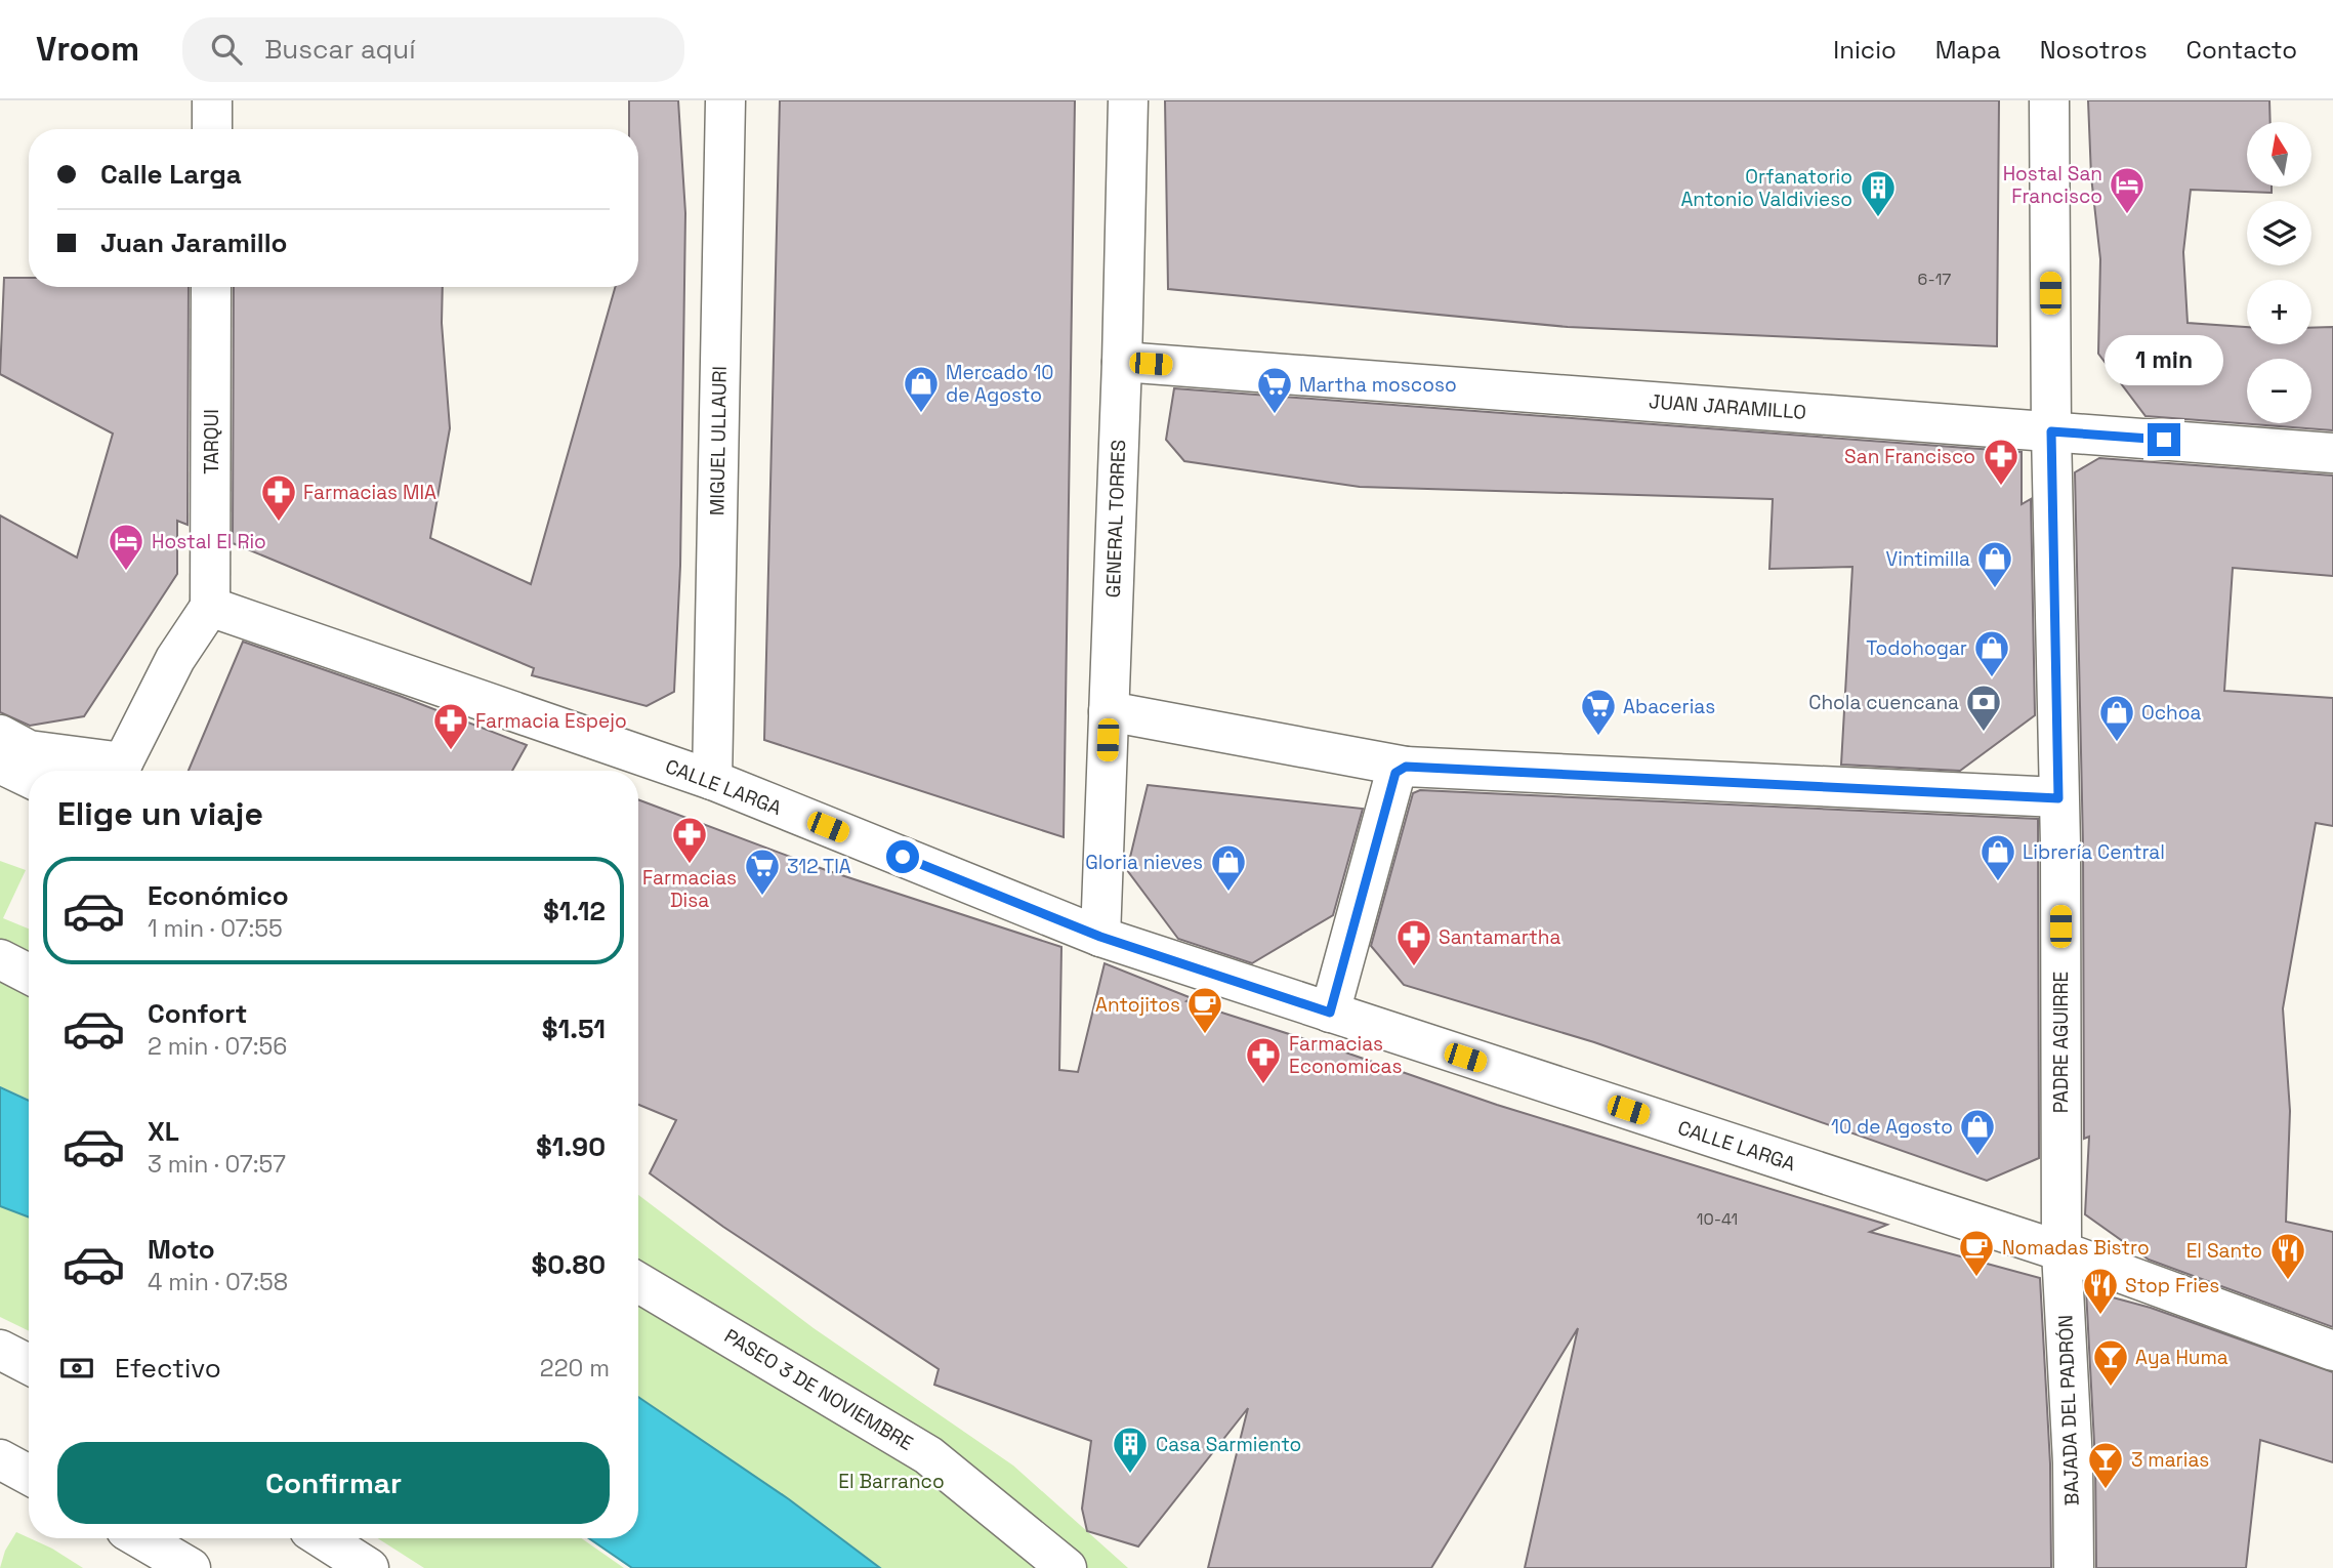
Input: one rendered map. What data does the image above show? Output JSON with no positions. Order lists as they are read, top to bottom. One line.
{"streets":{"street":["JUAN JARAMILLO","MIGUEL ULLAURI","TARQUI","GENERAL TORRES","CALLE LARGA","PADRE AGUIRRE","PASEO 3 DE NOVIEMBRE","BAJADA DEL PADRÓN"]},"crossings":[["JUAN JARAMILLO","GENERAL TORRES"],["JUAN JARAMILLO","PADRE AGUIRRE"],["MIGUEL ULLAURI","CALLE LARGA"],["TARQUI","CALLE LARGA"],["GENERAL TORRES","CALLE LARGA"],["CALLE LARGA","PADRE AGUIRRE"],["CALLE LARGA","BAJADA DEL PADRÓN"],["PADRE AGUIRRE","BAJADA DEL PADRÓN"]],"parks":["El Barranco"],"places":{"hotel":["Hostal San Francisco","Hostal El Rio"],"building":["Orfanatorio Antonio Valdivieso","Casa Sarmiento"],"shop":["Mercado 10 de Agosto","Vintimilla","Todohogar","Ochoa","Librería Central","Gloria nieves","10 de Agosto"],"supermarket":["Martha moscoso","Abacerias","312 TIA"],"pharmacy":["San Francisco","Farmacias MIA","Farmacia Espejo","Farmacias Disa","Santamartha","Farmacias Economicas"],"bank":["Chola cuencana"],"cafe":["Antojitos","Nomadas Bistro"],"restaurant":["El Santo","Stop Fries"],"bar":["Aya Huma","3 marias"]},"house_numbers":["6-17","10-41"],"north":"top","page":{"header":"Vroom","search":"Buscar aquí","nav":["Inicio","Mapa","Nosotros","Contacto"],"map_buttons":["+","−"],"banner":["Calle Larga","Juan Jaramillo"],"bubble":"1 min","heading":"Elige un viaje","list":[{"name":"Económico","note":"1 min · 07:55","value":"$1.12"},{"name":"Confort","note":"2 min · 07:56","value":"$1.51"},{"name":"XL","note":"3 min · 07:57","value":"$1.90"},{"name":"Moto","note":"4 min · 07:58","value":"$0.80"}],"pay":["Efectivo","220 m"],"buttons":"Confirmar"}}
